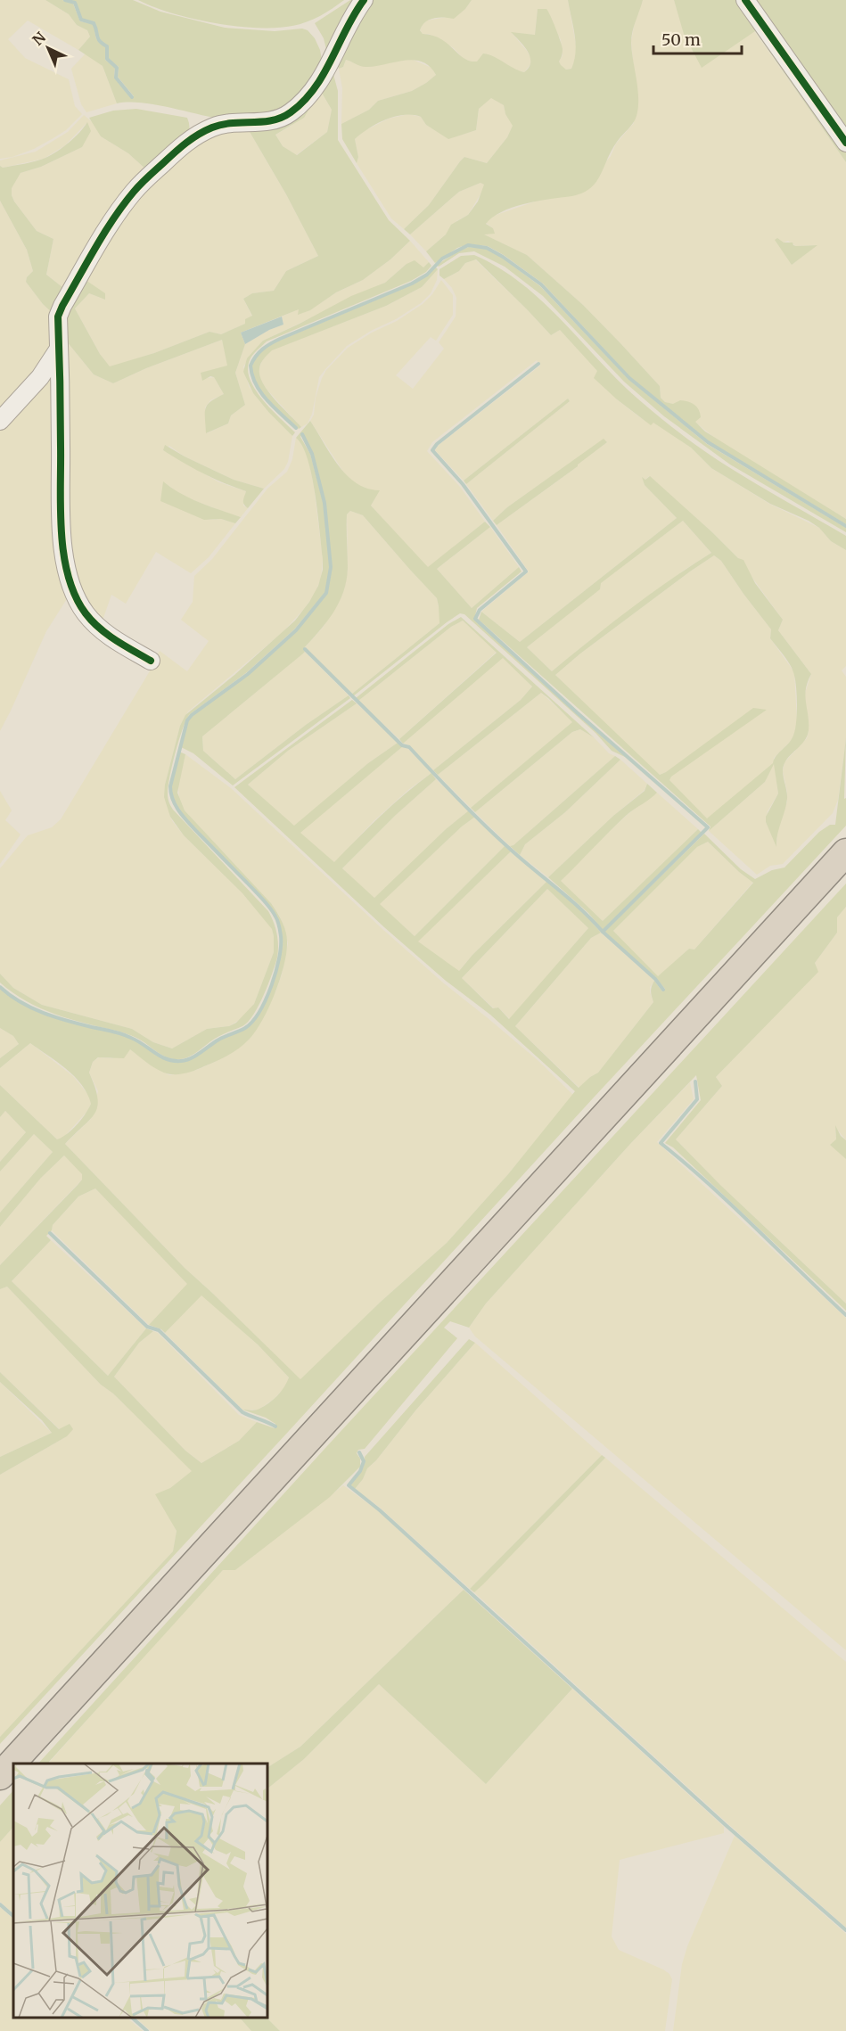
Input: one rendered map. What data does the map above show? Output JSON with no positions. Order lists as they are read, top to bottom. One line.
{"scale_bar":"50 m","north":"top left"}
